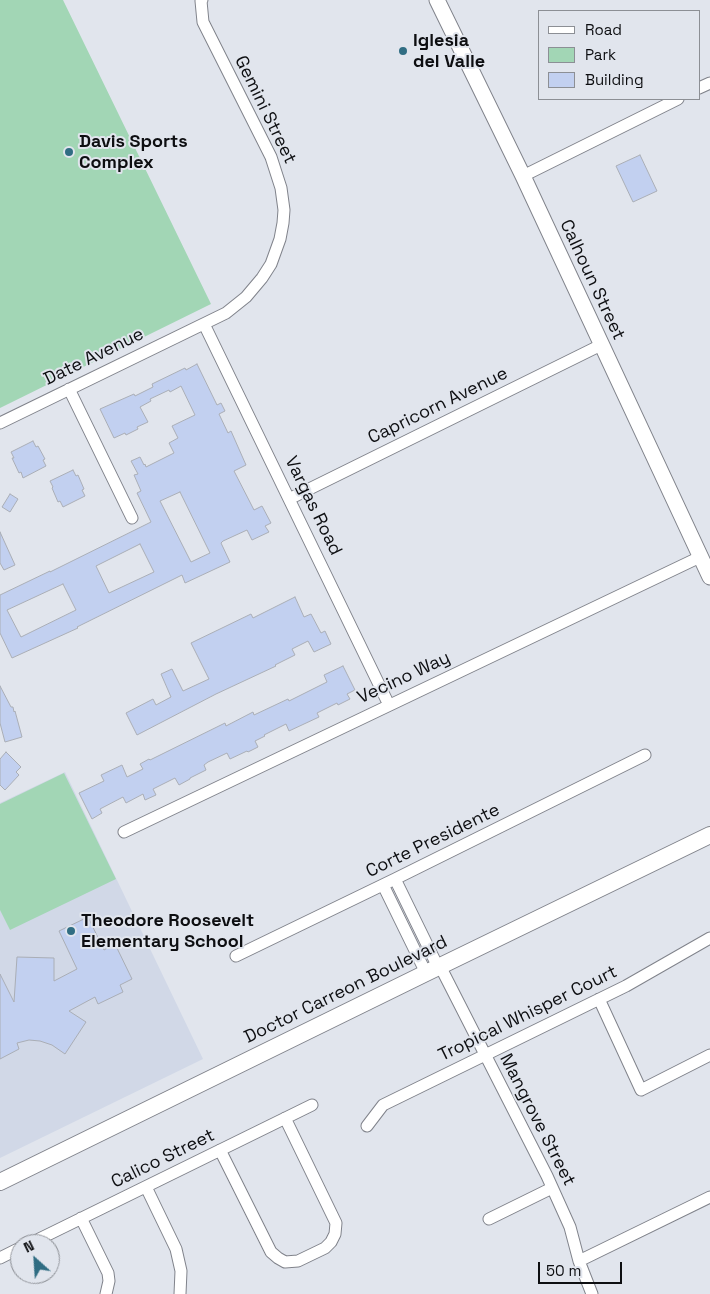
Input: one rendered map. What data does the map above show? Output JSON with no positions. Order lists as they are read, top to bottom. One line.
{"streets":{"main road":["Doctor Carreon Boulevard"],"street":["Gemini Street","Calhoun Street","Date Avenue","Capricorn Avenue","Vargas Road","Vecino Way","Corte Presidente","Tropical Whisper Court","Mangrove Street","Calico Street"]},"crossings":[["Gemini Street","Date Avenue"],["Gemini Street","Vargas Road"],["Calhoun Street","Capricorn Avenue"],["Calhoun Street","Vecino Way"],["Date Avenue","Vargas Road"],["Capricorn Avenue","Vargas Road"],["Vargas Road","Vecino Way"],["Doctor Carreon Boulevard","Mangrove Street"],["Tropical Whisper Court","Mangrove Street"]],"places":["Iglesia del Valle","Davis Sports Complex","Theodore Roosevelt Elementary School"],"legend":["Road","Park","Building"],"scale_bar":"50 m","north":"top left"}
